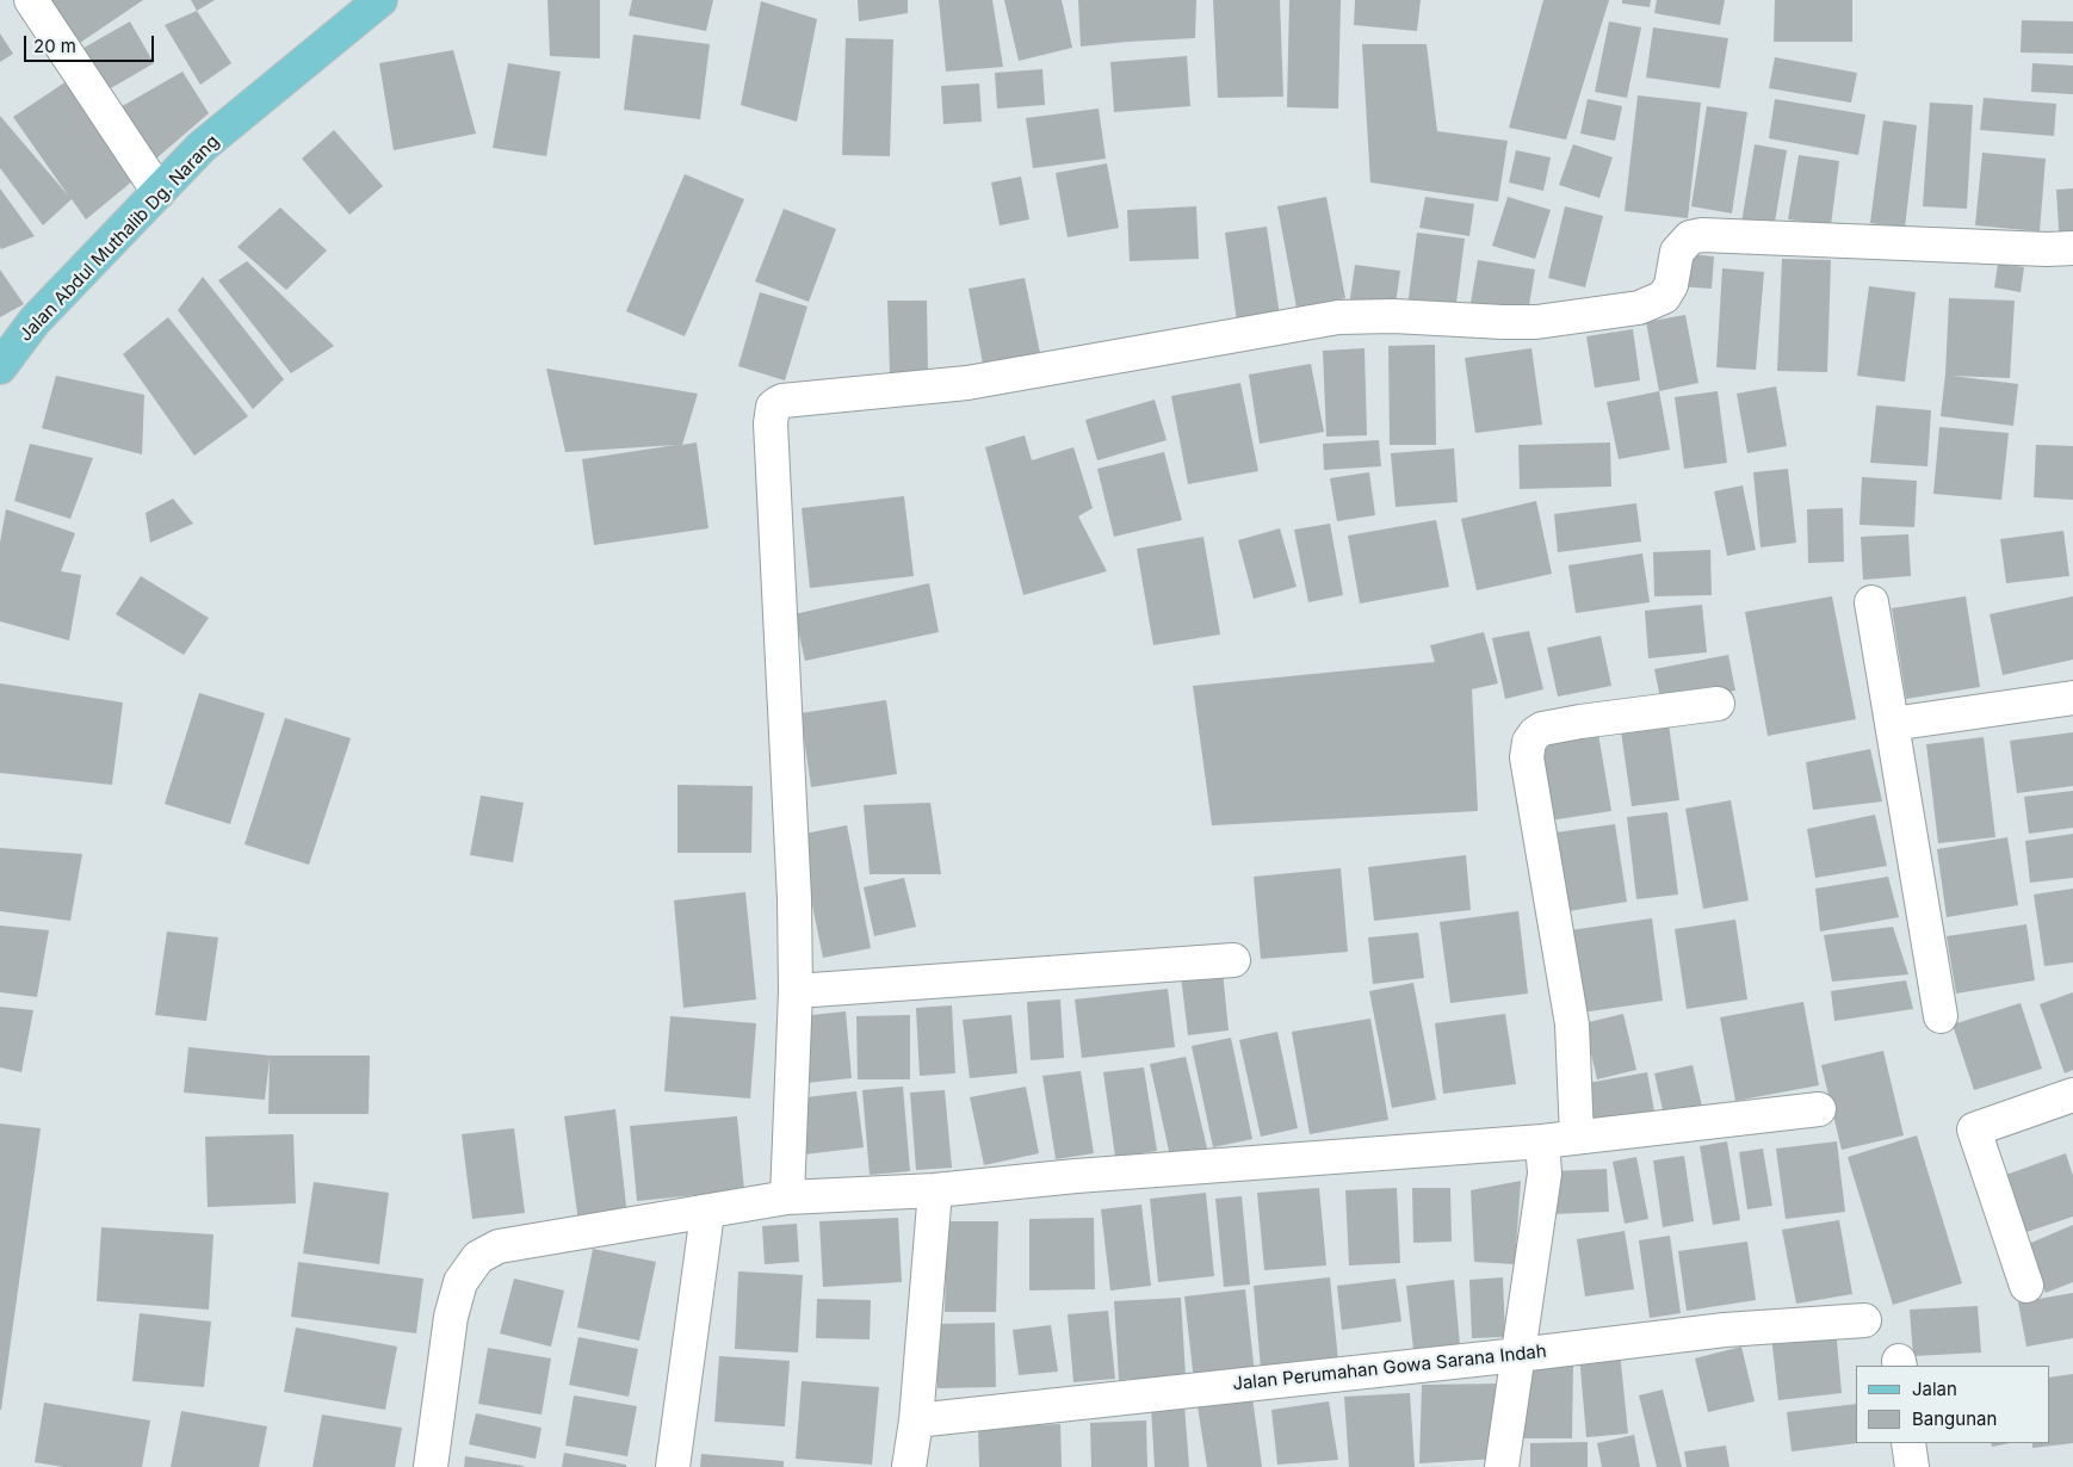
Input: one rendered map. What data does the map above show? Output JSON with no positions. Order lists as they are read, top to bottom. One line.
{"streets":{"main road":["Jalan Abdul Muthalib Dg. Narang"],"street":["Jalan Perumahan Gowa Sarana Indah"]},"legend":["Jalan","Bangunan"],"scale_bar":"20 m"}
